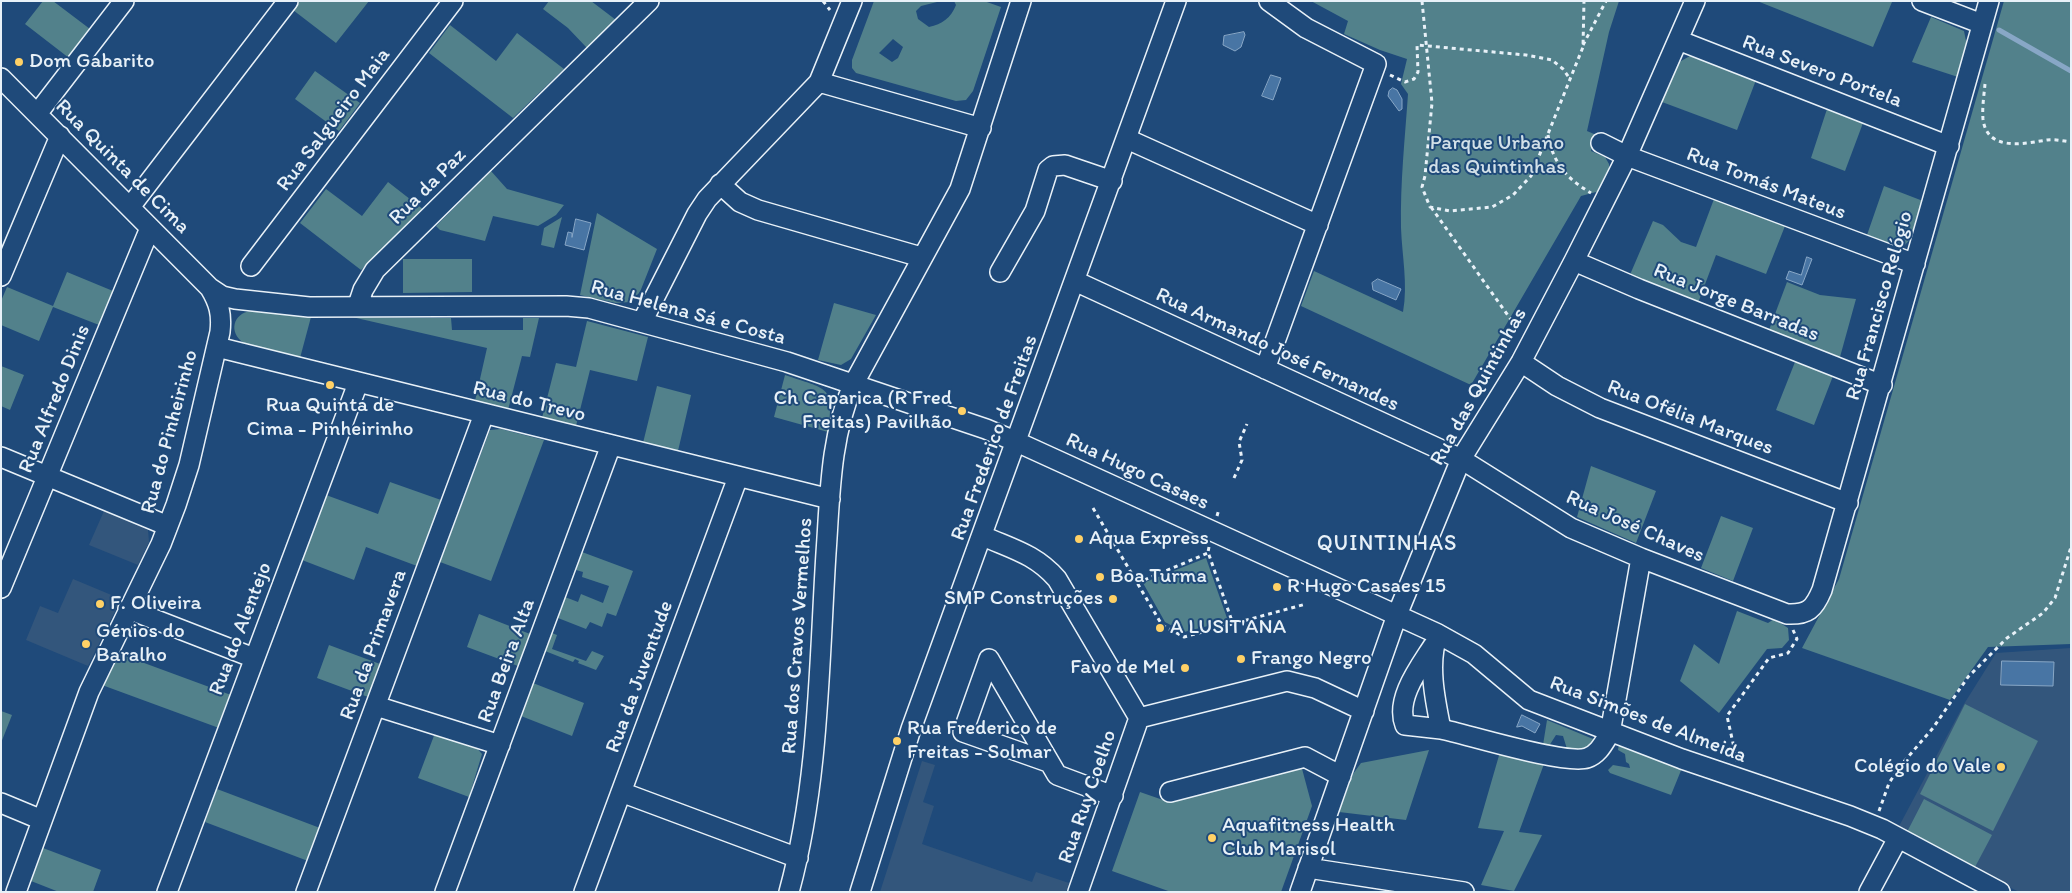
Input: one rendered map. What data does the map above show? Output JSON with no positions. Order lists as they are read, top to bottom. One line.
{"streets":{"street":["Rua Severo Portela","Rua Salgueiro Maia","Rua Quinta de Cima","Rua Tomás Mateus","Rua da Paz","Rua Jorge Barradas","Rua Francisco Relógio","Rua Helena Sá e Costa","Rua Armando José Fernandes","Rua das Quintinhas","Rua Alfredo Dinis","Rua do Trevo","Rua Ofélia Marques","Rua do Pinheirinho","Rua Frederico de Freitas","Rua Hugo Casaes","Rua José Chaves","Rua do Alentejo","Rua dos Cravos Vermelhos","Rua da Primavera","Rua Beira Alta","Rua da Juventude","Rua Simões de Almeida","Rua Ruy Coelho"]},"crossings":[["Rua Severo Portela","Rua Francisco Relógio"],["Rua Severo Portela","Rua das Quintinhas"],["Rua Quinta de Cima","Rua Alfredo Dinis"],["Rua Quinta de Cima","Rua do Pinheirinho"],["Rua Tomás Mateus","Rua Francisco Relógio"],["Rua Tomás Mateus","Rua das Quintinhas"],["Rua da Paz","Rua Helena Sá e Costa"],["Rua Jorge Barradas","Rua Francisco Relógio"],["Rua Jorge Barradas","Rua das Quintinhas"],["Rua Francisco Relógio","Rua Ofélia Marques"],["Rua Francisco Relógio","Rua José Chaves"],["Rua Helena Sá e Costa","Rua Hugo Casaes"],["Rua Helena Sá e Costa","Rua dos Cravos Vermelhos"],["Rua Armando José Fernandes","Rua das Quintinhas"],["Rua Armando José Fernandes","Rua Frederico de Freitas"],["Rua Armando José Fernandes","Rua José Chaves"],["Rua das Quintinhas","Rua Ofélia Marques"],["Rua das Quintinhas","Rua Hugo Casaes"],["Rua das Quintinhas","Rua José Chaves"],["Rua das Quintinhas","Rua Simões de Almeida"],["Rua do Trevo","Rua do Pinheirinho"],["Rua do Trevo","Rua do Alentejo"],["Rua do Trevo","Rua dos Cravos Vermelhos"],["Rua do Trevo","Rua da Primavera"],["Rua do Trevo","Rua Beira Alta"],["Rua do Trevo","Rua da Juventude"],["Rua Frederico de Freitas","Rua Hugo Casaes"],["Rua Hugo Casaes","Rua dos Cravos Vermelhos"],["Rua Hugo Casaes","Rua Simões de Almeida"]],"districts":["QUINTINHAS"],"parks":["Parque Urbano das Quintinhas"],"places":["Dom Gabarito","Rua Quinta de Cima - Pinheirinho","Ch Caparica (R Fred Freitas) Pavilhão","Aqua Express","Boa Turma","R Hugo Casaes 15","SMP Construções","F. Oliveira","A LUSIT'ANA","Génios do Baralho","Frango Negro","Favo de Mel","Rua Frederico de Freitas - Solmar","Colégio do Vale","Aquafitness Health Club Marisol"]}
